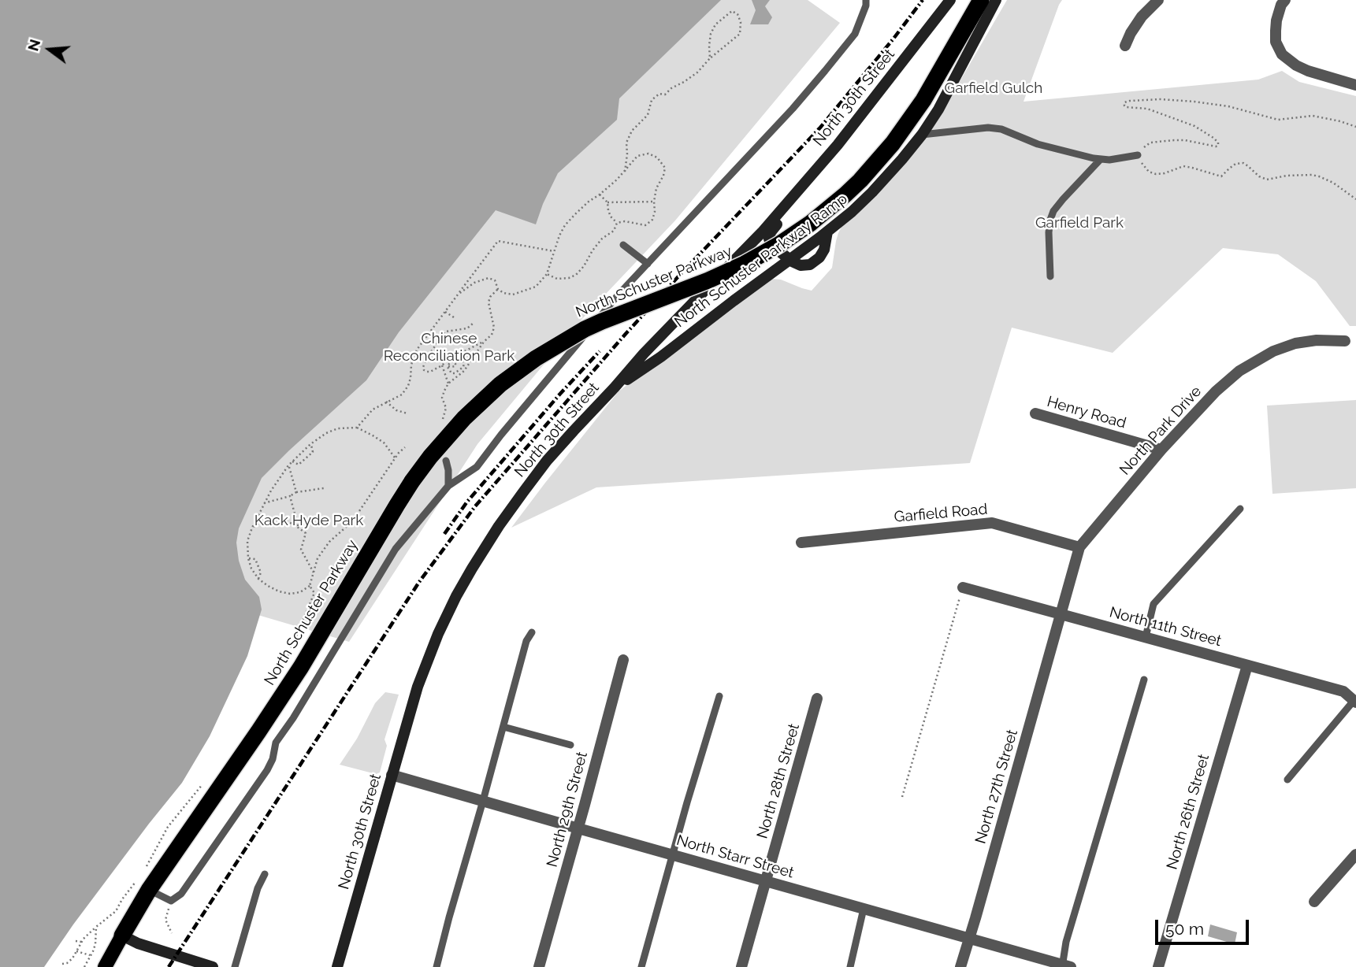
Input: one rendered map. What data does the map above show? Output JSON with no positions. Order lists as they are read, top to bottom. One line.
{"streets":{"highway":["North Schuster Parkway"],"main road":["North 30th Street","North Schuster Parkway Ramp"],"street":["Henry Road","North Park Drive","Garfield Road","North 11th Street","North 28th Street","North 27th Street","North 29th Street","North 26th Street","North Starr Street"]},"crossings":[["North 30th Street","North Schuster Parkway Ramp"],["North 30th Street","North Starr Street"],["Henry Road","North Park Drive"],["North Park Drive","Garfield Road"],["North Park Drive","North 11th Street"],["North Park Drive","North 27th Street"],["North 11th Street","North 27th Street"],["North 11th Street","North 26th Street"],["North 28th Street","North Starr Street"],["North 27th Street","North Starr Street"],["North 29th Street","North Starr Street"]],"parks":["Garfield Gulch","Garfield Park","Chinese Reconciliation Park","Kack Hyde Park"],"scale_bar":"50 m","north":"left"}
